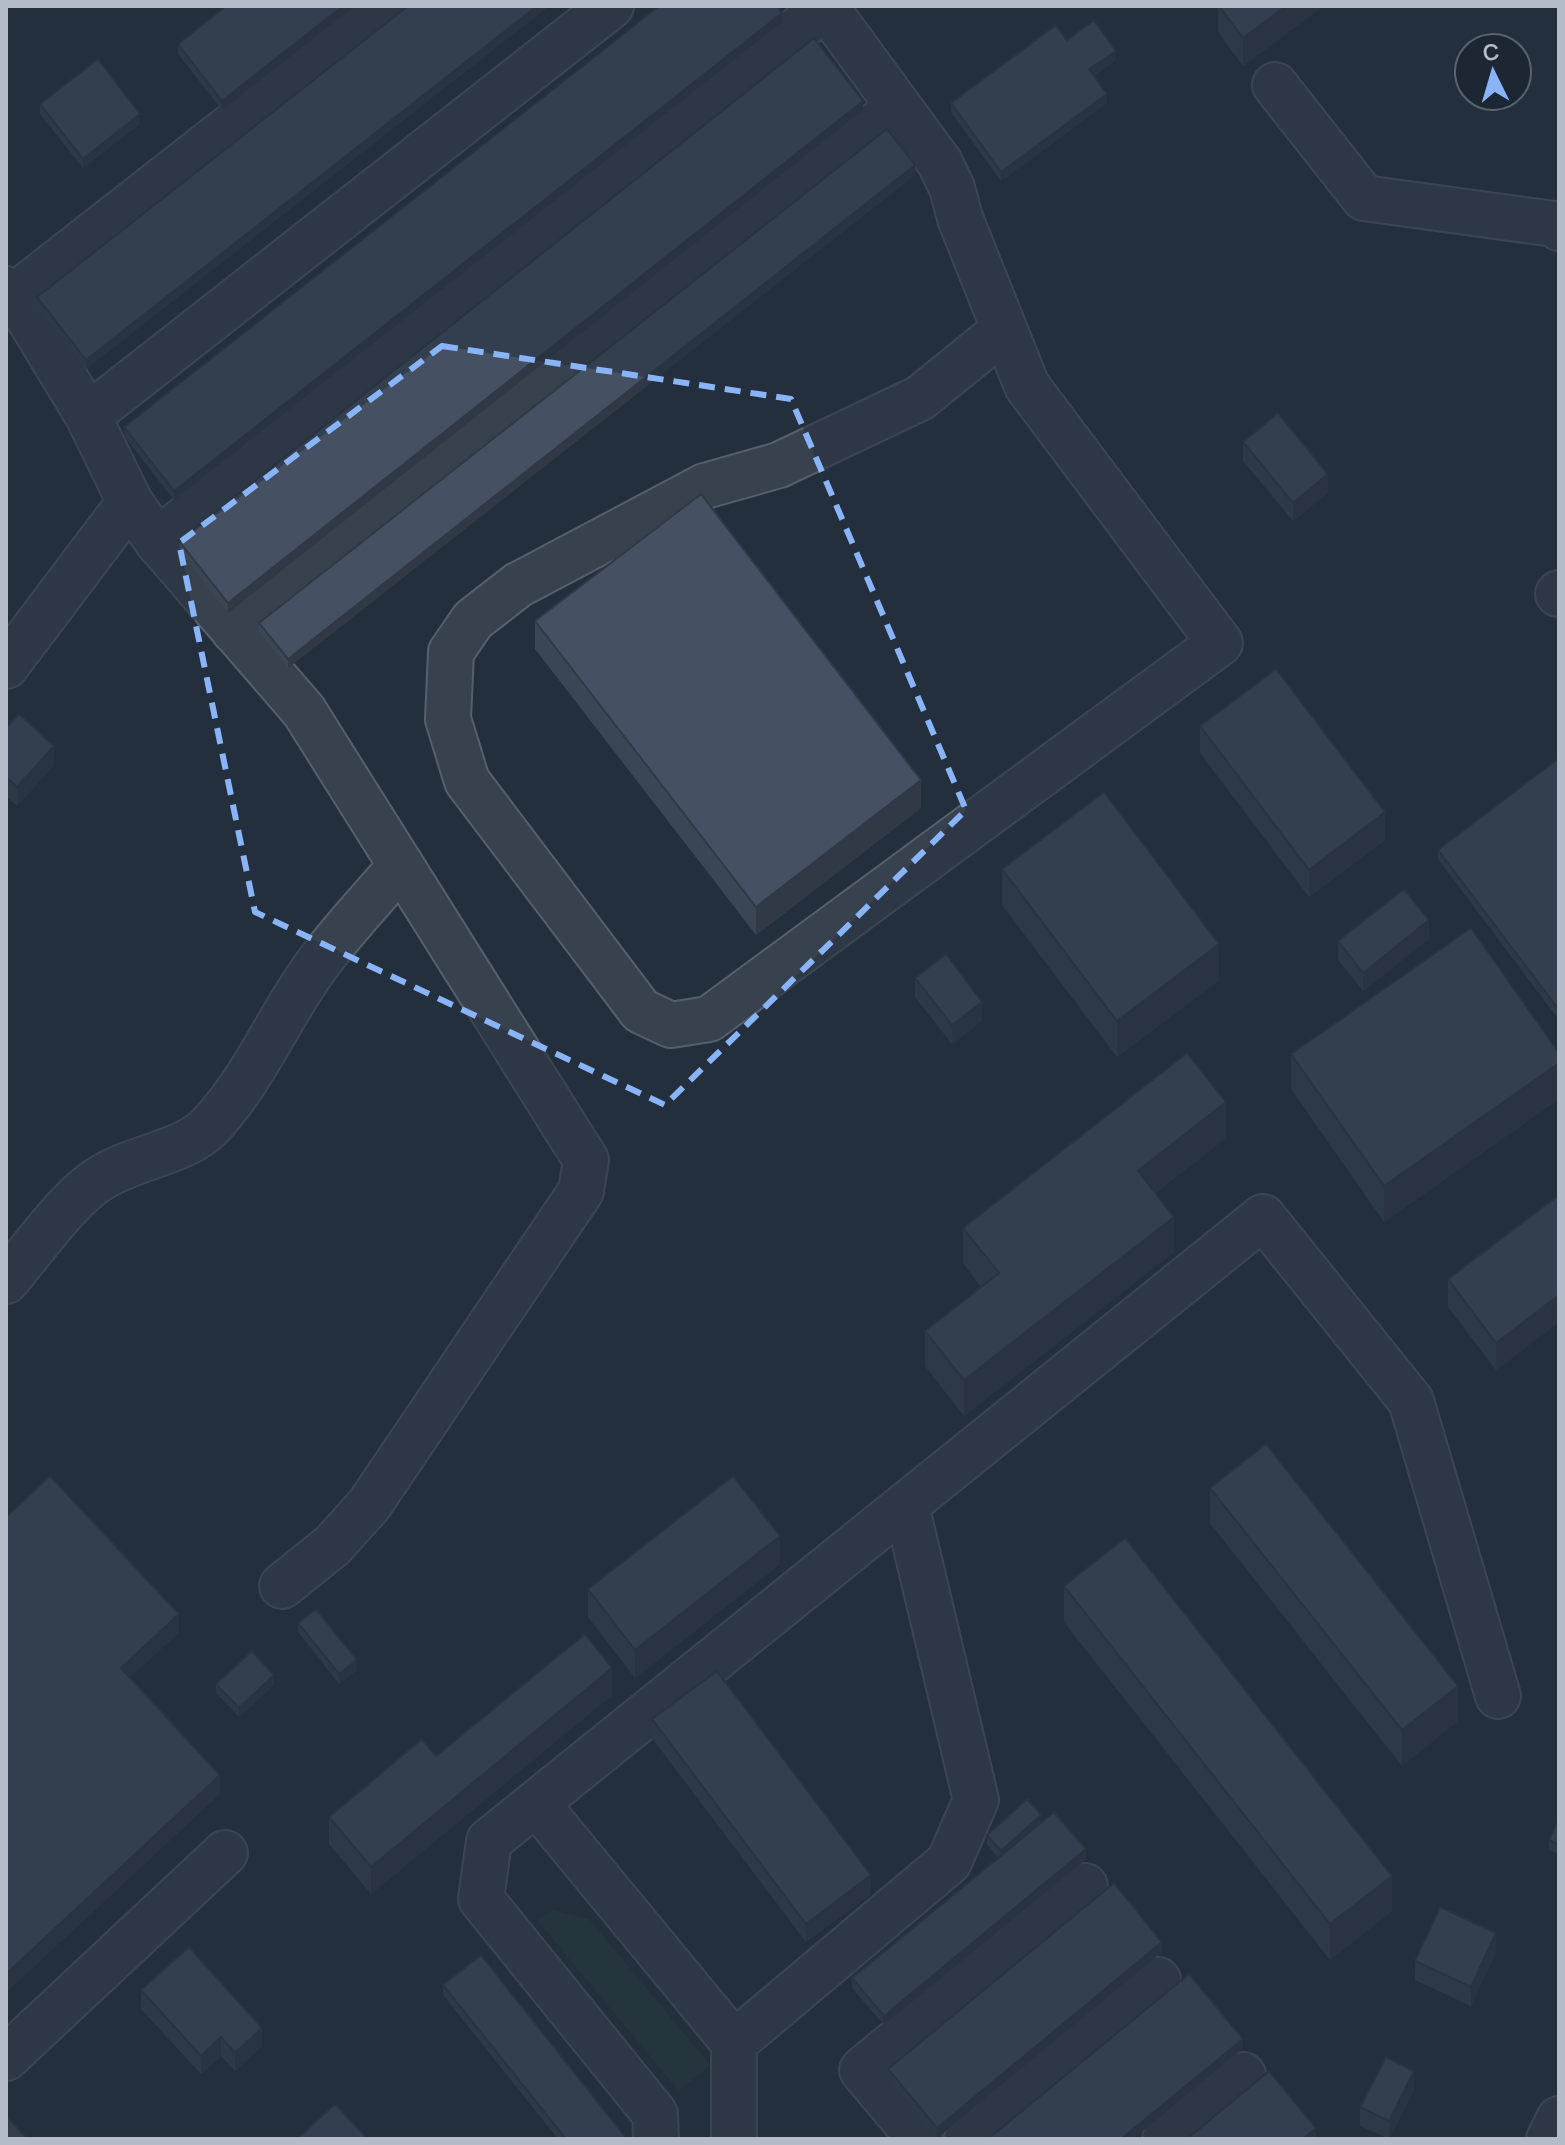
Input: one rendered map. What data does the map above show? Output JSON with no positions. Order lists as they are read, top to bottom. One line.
{"north":"top"}
